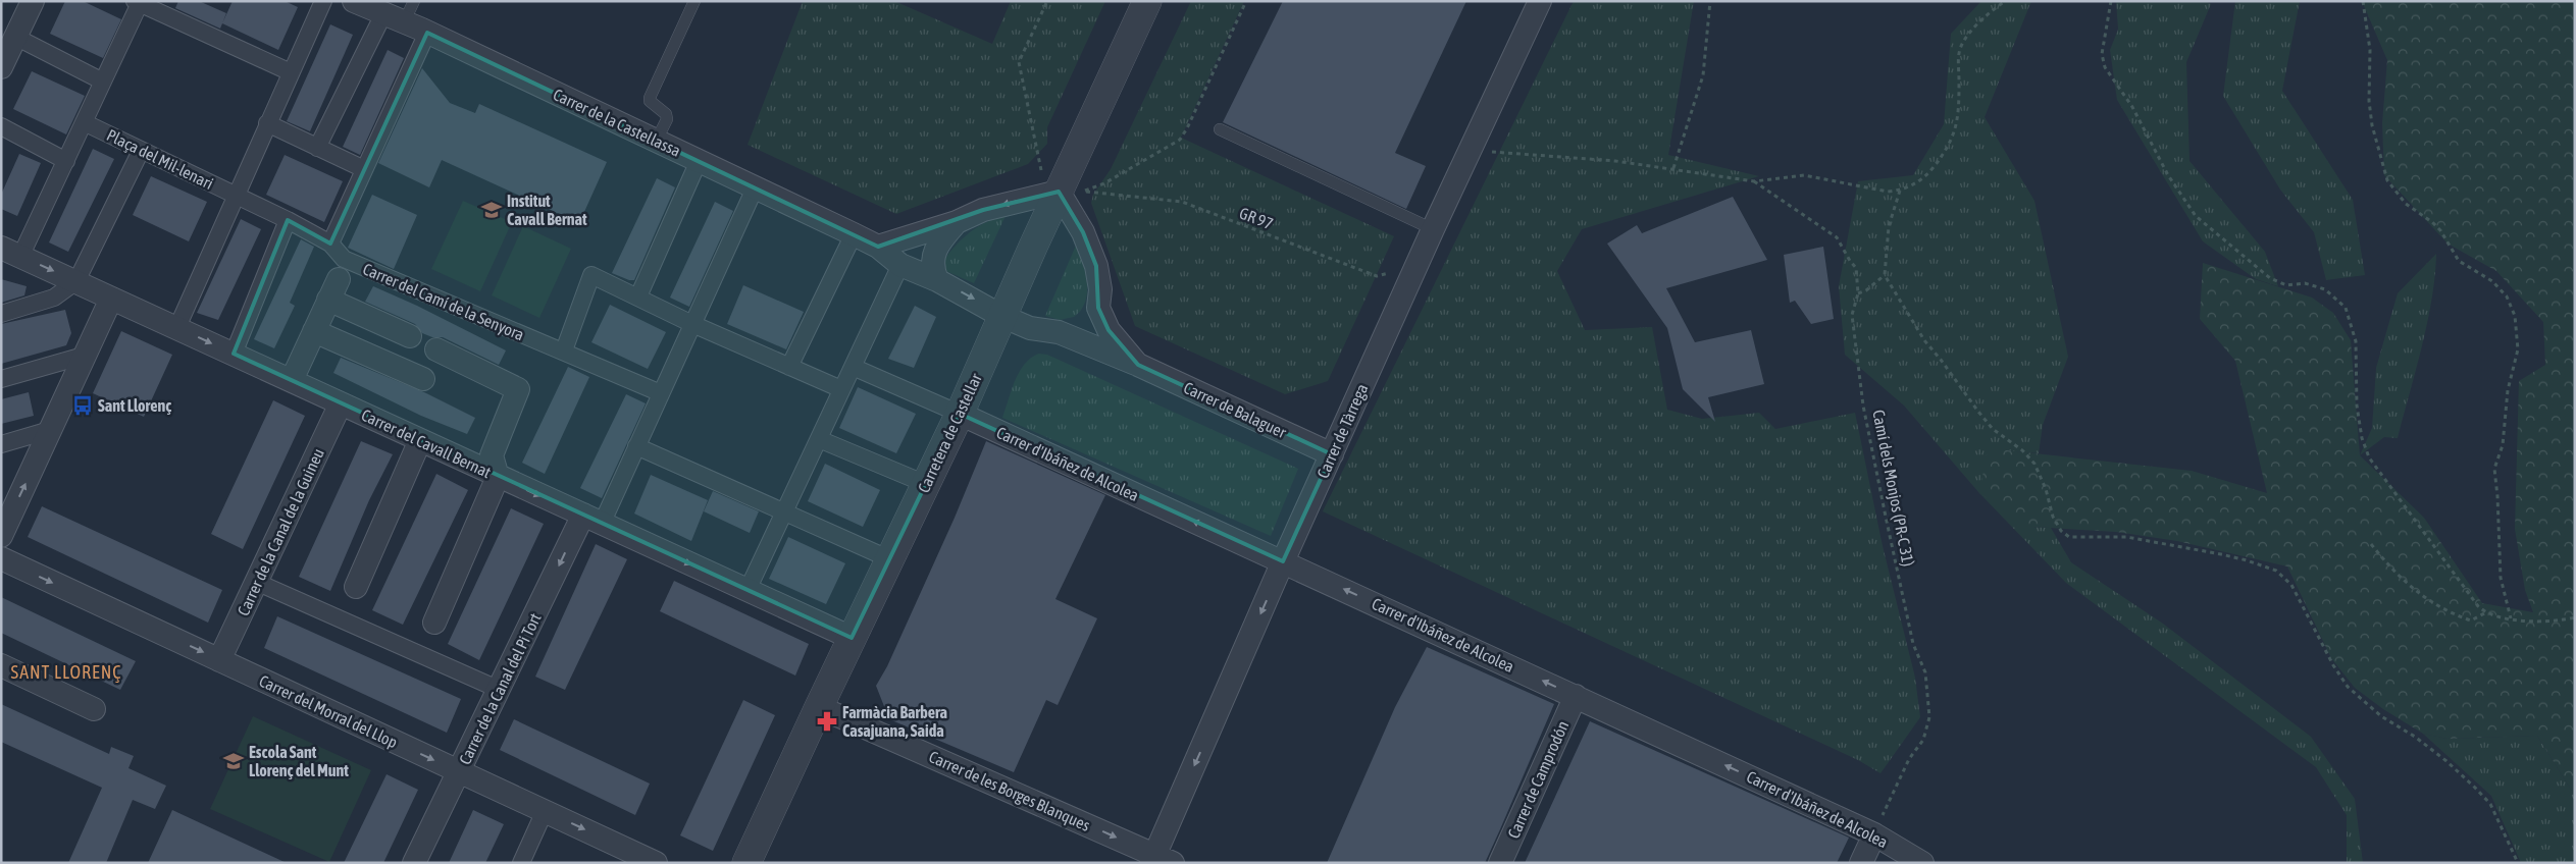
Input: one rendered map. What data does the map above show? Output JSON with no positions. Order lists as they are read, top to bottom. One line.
{"streets":{"street":["Carrer de la Castellassa","Plaça del Mil-lenari","Carrer del Camí de la Senyora","Carrer de Balaguer","Carrer de Tàrrega","Carretera de Castellar","Carrer del Cavall Bernat","Carrer d'Ibáñez de Alcolea","Carrer de la Canal de la Guineu","Carrer de la Canal del Pi Tort","Carrer del Morral del Llop","Carrer de Camprodón","Carrer de les Borges Blanques"],"path":["GR 97","Camí dels Monjos (PR-C 31)"]},"crossings":[["Carrer de la Castellassa","Carrer de Balaguer"],["Carrer de la Castellassa","Carretera de Castellar"],["Plaça del Mil-lenari","Carrer del Camí de la Senyora"],["GR 97","Carrer de Balaguer"],["GR 97","Carrer de Tàrrega"],["GR 97","Carretera de Castellar"],["Carrer de Balaguer","Carrer de Tàrrega"],["Carrer de Balaguer","Carretera de Castellar"],["Carrer de Tàrrega","Carrer d'Ibáñez de Alcolea"],["Carrer de Tàrrega","Carrer de les Borges Blanques"],["Carretera de Castellar","Carrer del Cavall Bernat"],["Carretera de Castellar","Carrer d'Ibáñez de Alcolea"],["Carretera de Castellar","Carrer de les Borges Blanques"],["Carrer del Cavall Bernat","Carrer de la Canal de la Guineu"],["Carrer del Cavall Bernat","Carrer de la Canal del Pi Tort"],["Carrer d'Ibáñez de Alcolea","Camí dels Monjos (PR-C 31)"],["Carrer d'Ibáñez de Alcolea","Carrer de Camprodón"],["Carrer de la Canal de la Guineu","Carrer del Morral del Llop"],["Carrer de la Canal del Pi Tort","Carrer del Morral del Llop"]],"one_way":["Carrer d'Ibáñez de Alcolea","Carrer de les Borges Blanques"],"districts":["SANT LLORENÇ"],"places":{"school or university":["Institut Cavall Bernat","Escola Sant Llorenç del Munt"],"bus stop":["Sant Llorenç"],"pharmacy":["Farmàcia Barbera Casajuana, Saida"]}}
